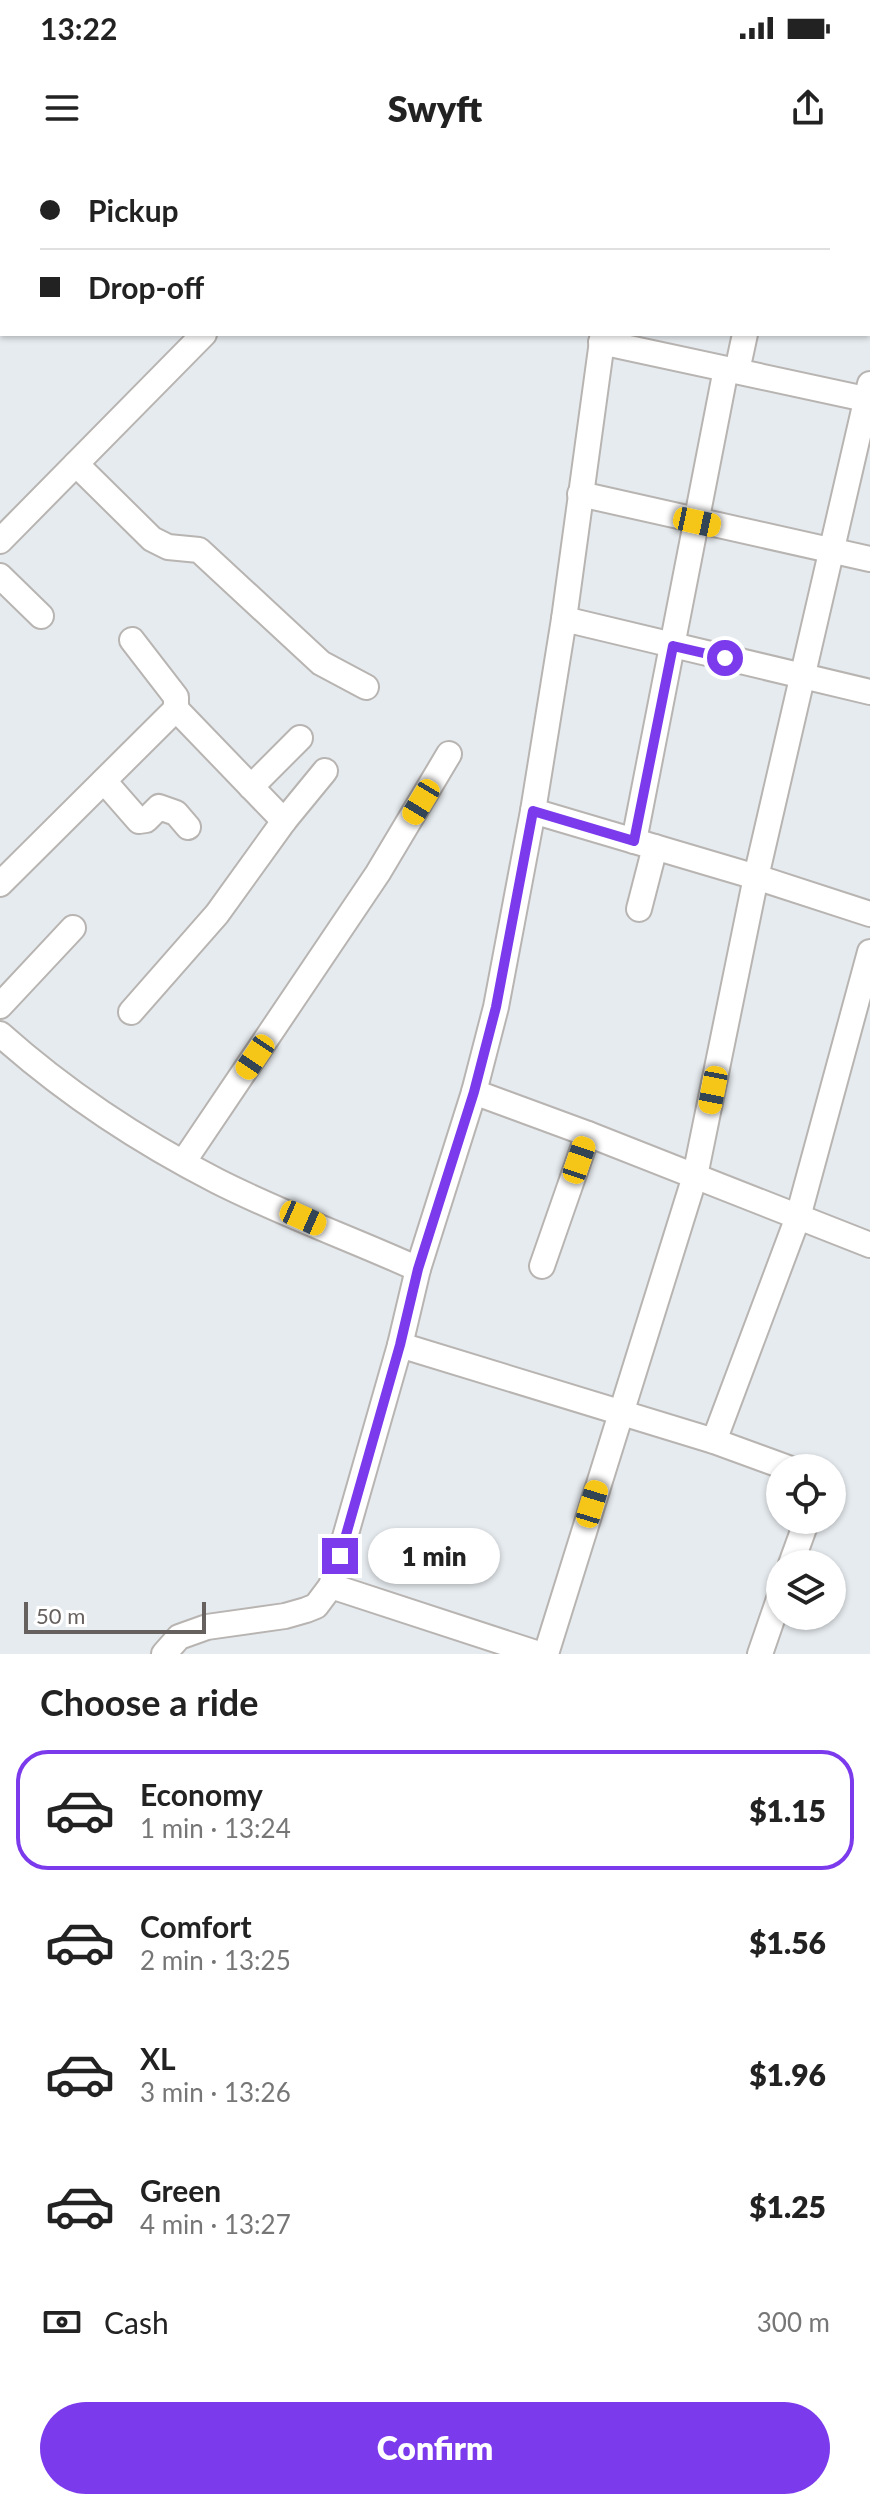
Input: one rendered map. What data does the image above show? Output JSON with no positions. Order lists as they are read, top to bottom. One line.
{"scale_bar":"50 m","page":{"status":"13:22","header":"Swyft","banner":["Pickup","Drop-off"],"bubble":"1 min","scale":"50 m","heading":"Choose a ride","list":[{"name":"Economy","note":"1 min · 13:24","value":"$1.15"},{"name":"Comfort","note":"2 min · 13:25","value":"$1.56"},{"name":"XL","note":"3 min · 13:26","value":"$1.96"},{"name":"Green","note":"4 min · 13:27","value":"$1.25"}],"pay":["Cash","300 m"],"buttons":"Confirm"}}
